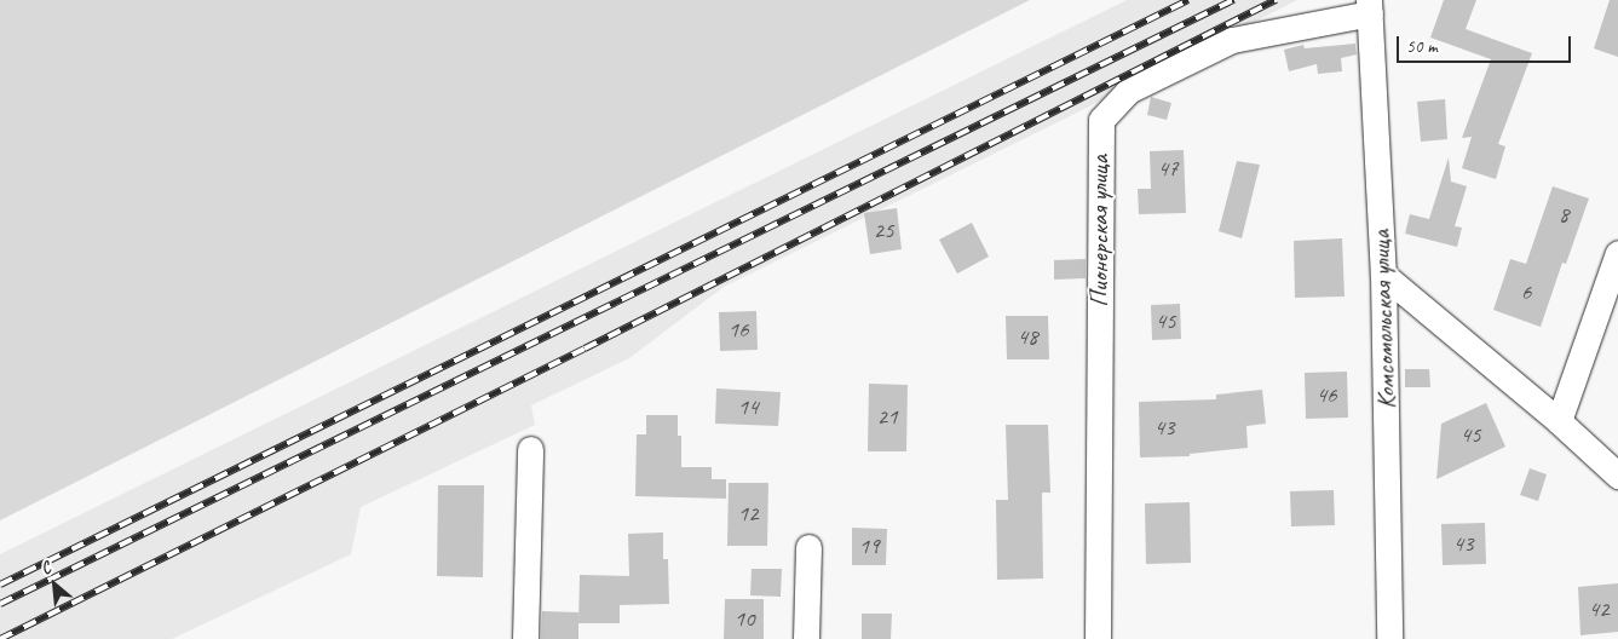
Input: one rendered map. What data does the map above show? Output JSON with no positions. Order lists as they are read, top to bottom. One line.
{"streets":{"street":["Пионерская улица","Комсомольская улица"]},"crossings":[["Пионерская улица","Комсомольская улица"]],"house_numbers":["47","8","25","6","45","16","48","46","14","21","43","45","12","43","19","42","10"],"scale_bar":"50 m","north":"top left"}
